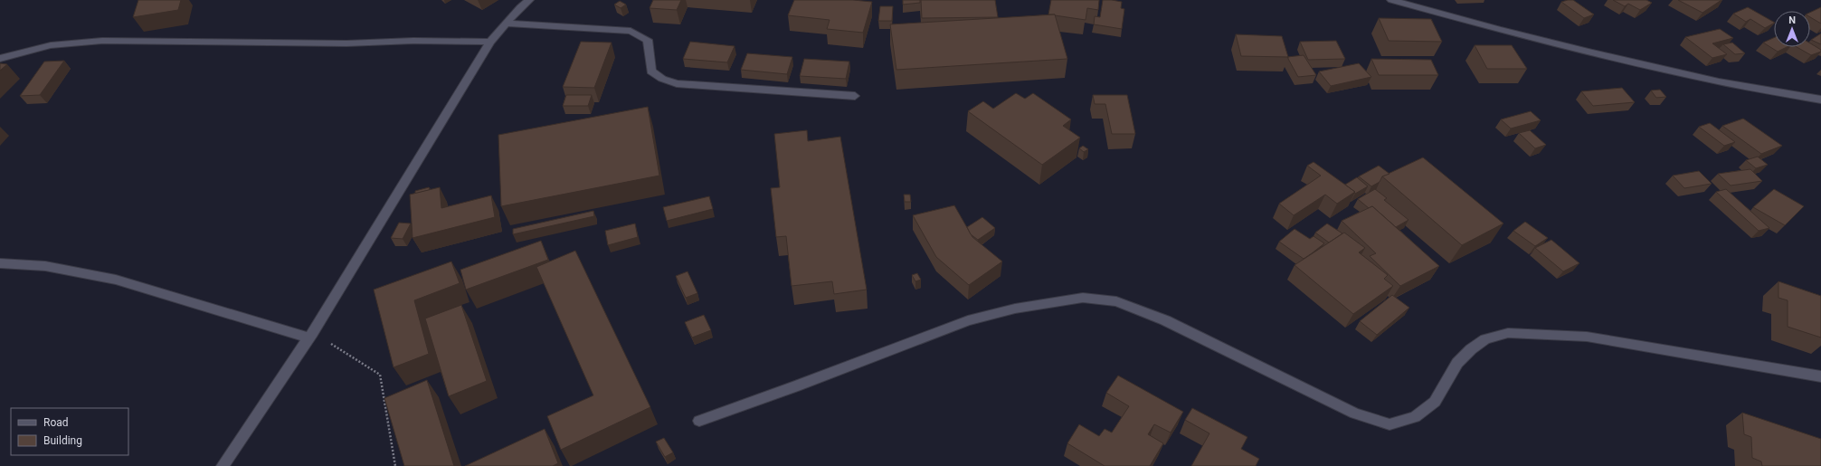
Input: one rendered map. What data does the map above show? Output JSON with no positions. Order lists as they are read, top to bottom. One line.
{"legend":["Road","Building"],"north":"top"}
